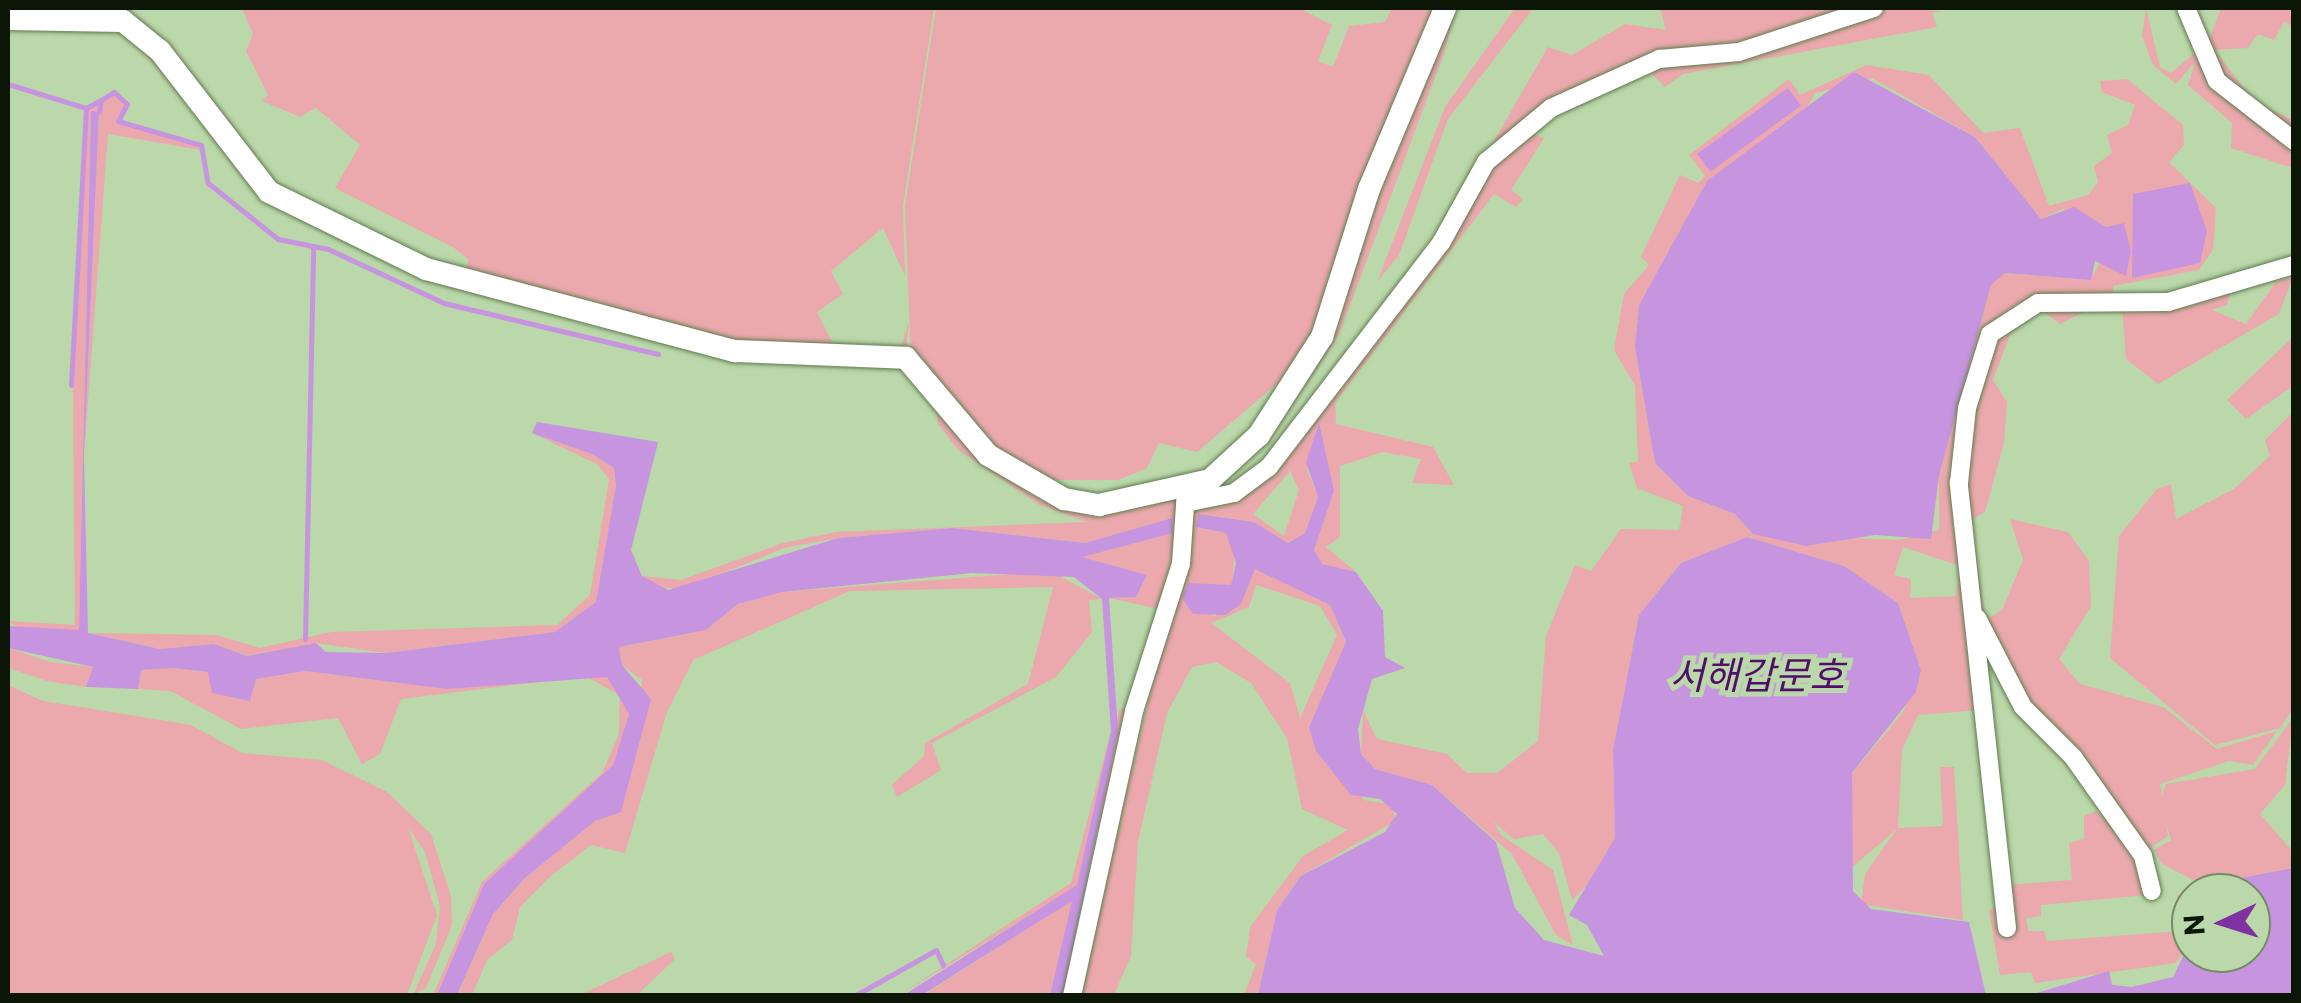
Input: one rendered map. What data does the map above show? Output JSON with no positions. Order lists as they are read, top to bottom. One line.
{"water":["서해갑문호"],"north":"left"}
